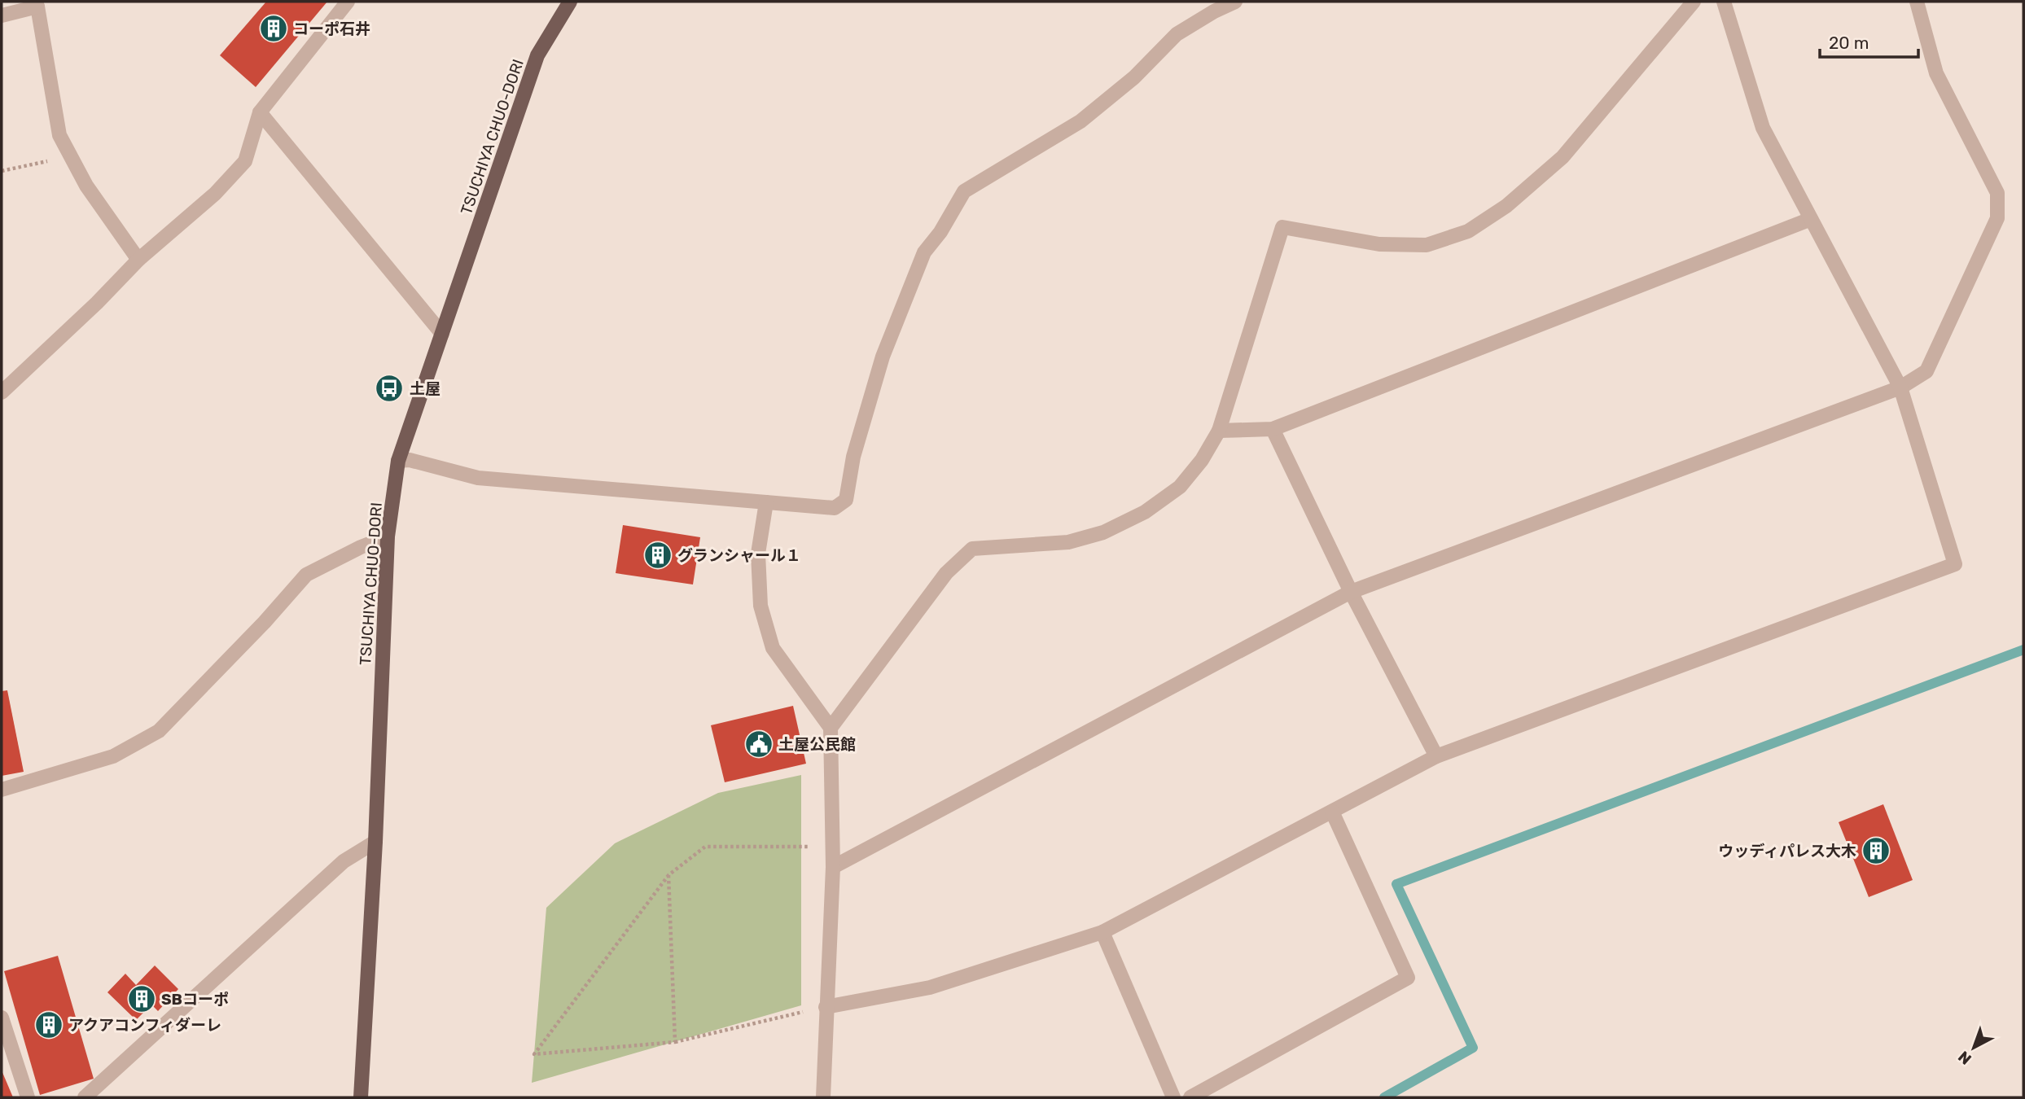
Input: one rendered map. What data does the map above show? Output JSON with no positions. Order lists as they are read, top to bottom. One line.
{"streets":{"main road":["TSUCHIYA CHUO-DORI"]},"places":{"building":["コーポ石井","グランシャール１","ウッディパレス大木","SBコーポ","アクアコンフィダーレ"],"bus stop":["土屋"],"public building":["土屋公民館"]},"scale_bar":"20 m","north":"bottom left"}
